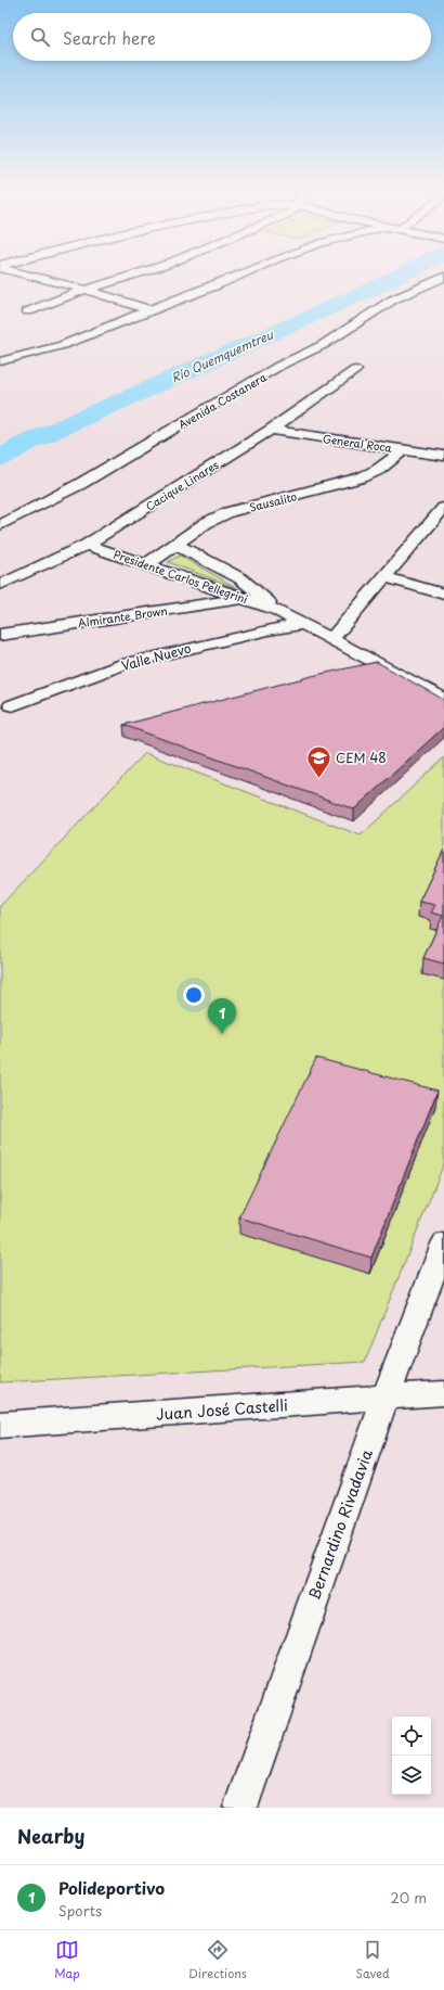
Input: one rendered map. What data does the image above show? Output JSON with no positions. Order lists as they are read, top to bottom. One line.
{"streets":{"street":["Avenida Costanera","General Roca","Cacique Linares","Sausalito","Presidente Carlos Pellegrini","Almirante Brown","Valle Nuevo","Juan José Castelli","Bernardino Rivadavia"]},"crossings":[["General Roca","Cacique Linares"],["General Roca","Sausalito"],["Cacique Linares","Presidente Carlos Pellegrini"],["Sausalito","Presidente Carlos Pellegrini"],["Presidente Carlos Pellegrini","Almirante Brown"],["Presidente Carlos Pellegrini","Valle Nuevo"],["Juan José Castelli","Bernardino Rivadavia"]],"water":["Río Quemquemtreu"],"places":{"school or university":["CEM 48"]},"page":{"search":"Search here","pins":"1","heading":"Nearby","list":[{"mark":"1","name":"Polideportivo","note":"Sports","value":"20 m"}],"nav":["Map","Directions","Saved"]}}
